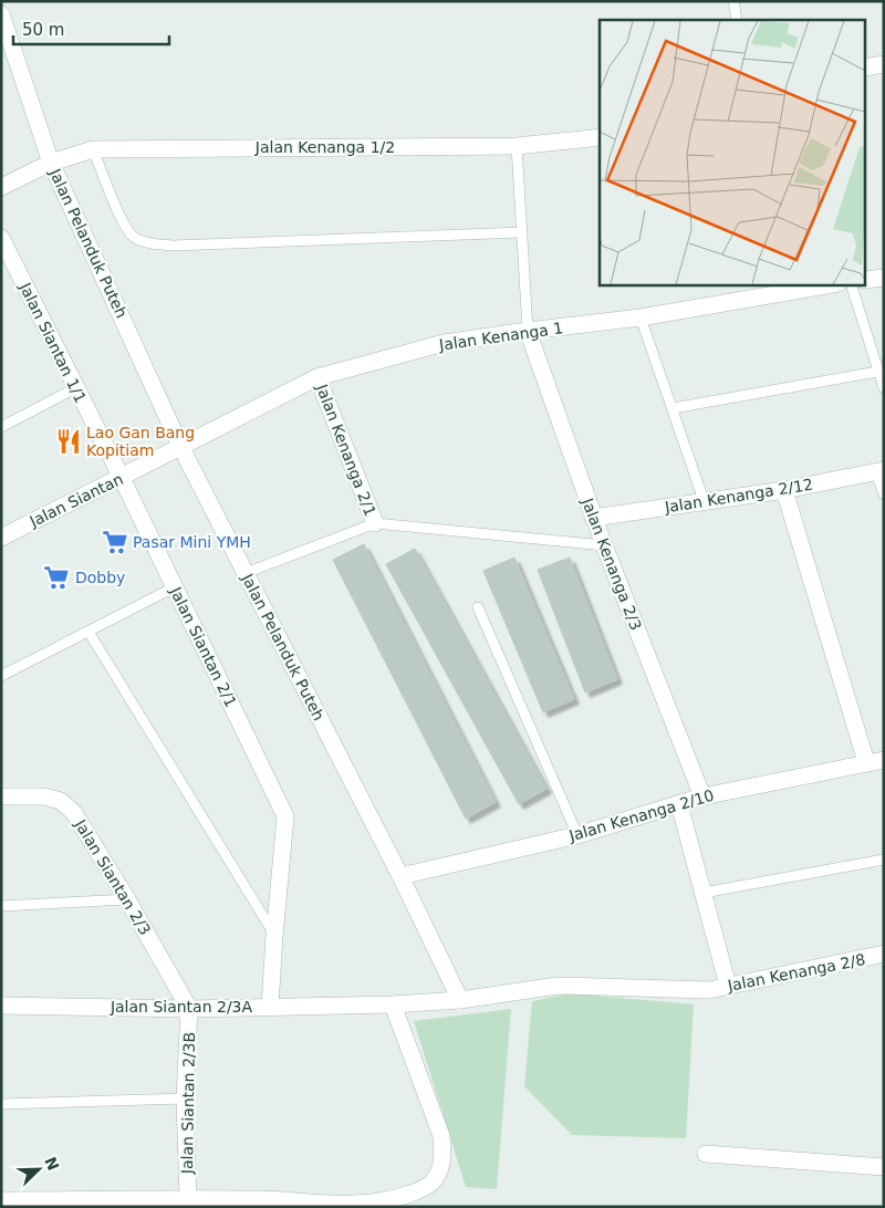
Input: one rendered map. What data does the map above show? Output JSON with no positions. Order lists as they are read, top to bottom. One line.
{"streets":{"street":["Jalan Kenanga 1/2","Jalan Pelanduk Puteh","Jalan Kenanga 1","Jalan Siantan 1/1","Jalan Kenanga 2/1","Jalan Kenanga 2/12","Jalan Siantan","Jalan Kenanga 2/3","Jalan Siantan 2/1","Jalan Kenanga 2/10","Jalan Siantan 2/3","Jalan Kenanga 2/8","Jalan Siantan 2/3A","Jalan Siantan 2/3B"]},"crossings":[["Jalan Kenanga 1/2","Jalan Pelanduk Puteh"],["Jalan Pelanduk Puteh","Jalan Kenanga 1"],["Jalan Pelanduk Puteh","Jalan Siantan"],["Jalan Pelanduk Puteh","Jalan Kenanga 2/10"],["Jalan Pelanduk Puteh","Jalan Kenanga 2/8"],["Jalan Kenanga 1","Jalan Kenanga 2/1"],["Jalan Kenanga 1","Jalan Siantan"],["Jalan Kenanga 1","Jalan Kenanga 2/3"],["Jalan Siantan 1/1","Jalan Siantan"],["Jalan Siantan 1/1","Jalan Siantan 2/1"],["Jalan Kenanga 2/12","Jalan Kenanga 2/3"],["Jalan Siantan","Jalan Siantan 2/1"],["Jalan Kenanga 2/3","Jalan Kenanga 2/10"],["Jalan Siantan 2/1","Jalan Siantan 2/3A"],["Jalan Siantan 2/3","Jalan Siantan 2/3A"],["Jalan Siantan 2/3","Jalan Siantan 2/3B"],["Jalan Kenanga 2/8","Jalan Siantan 2/3A"],["Jalan Siantan 2/3A","Jalan Siantan 2/3B"]],"places":{"restaurant":["Lao Gan Bang Kopitiam"],"supermarket":["Pasar Mini YMH","Dobby"]},"scale_bar":"50 m","north":"top right"}
